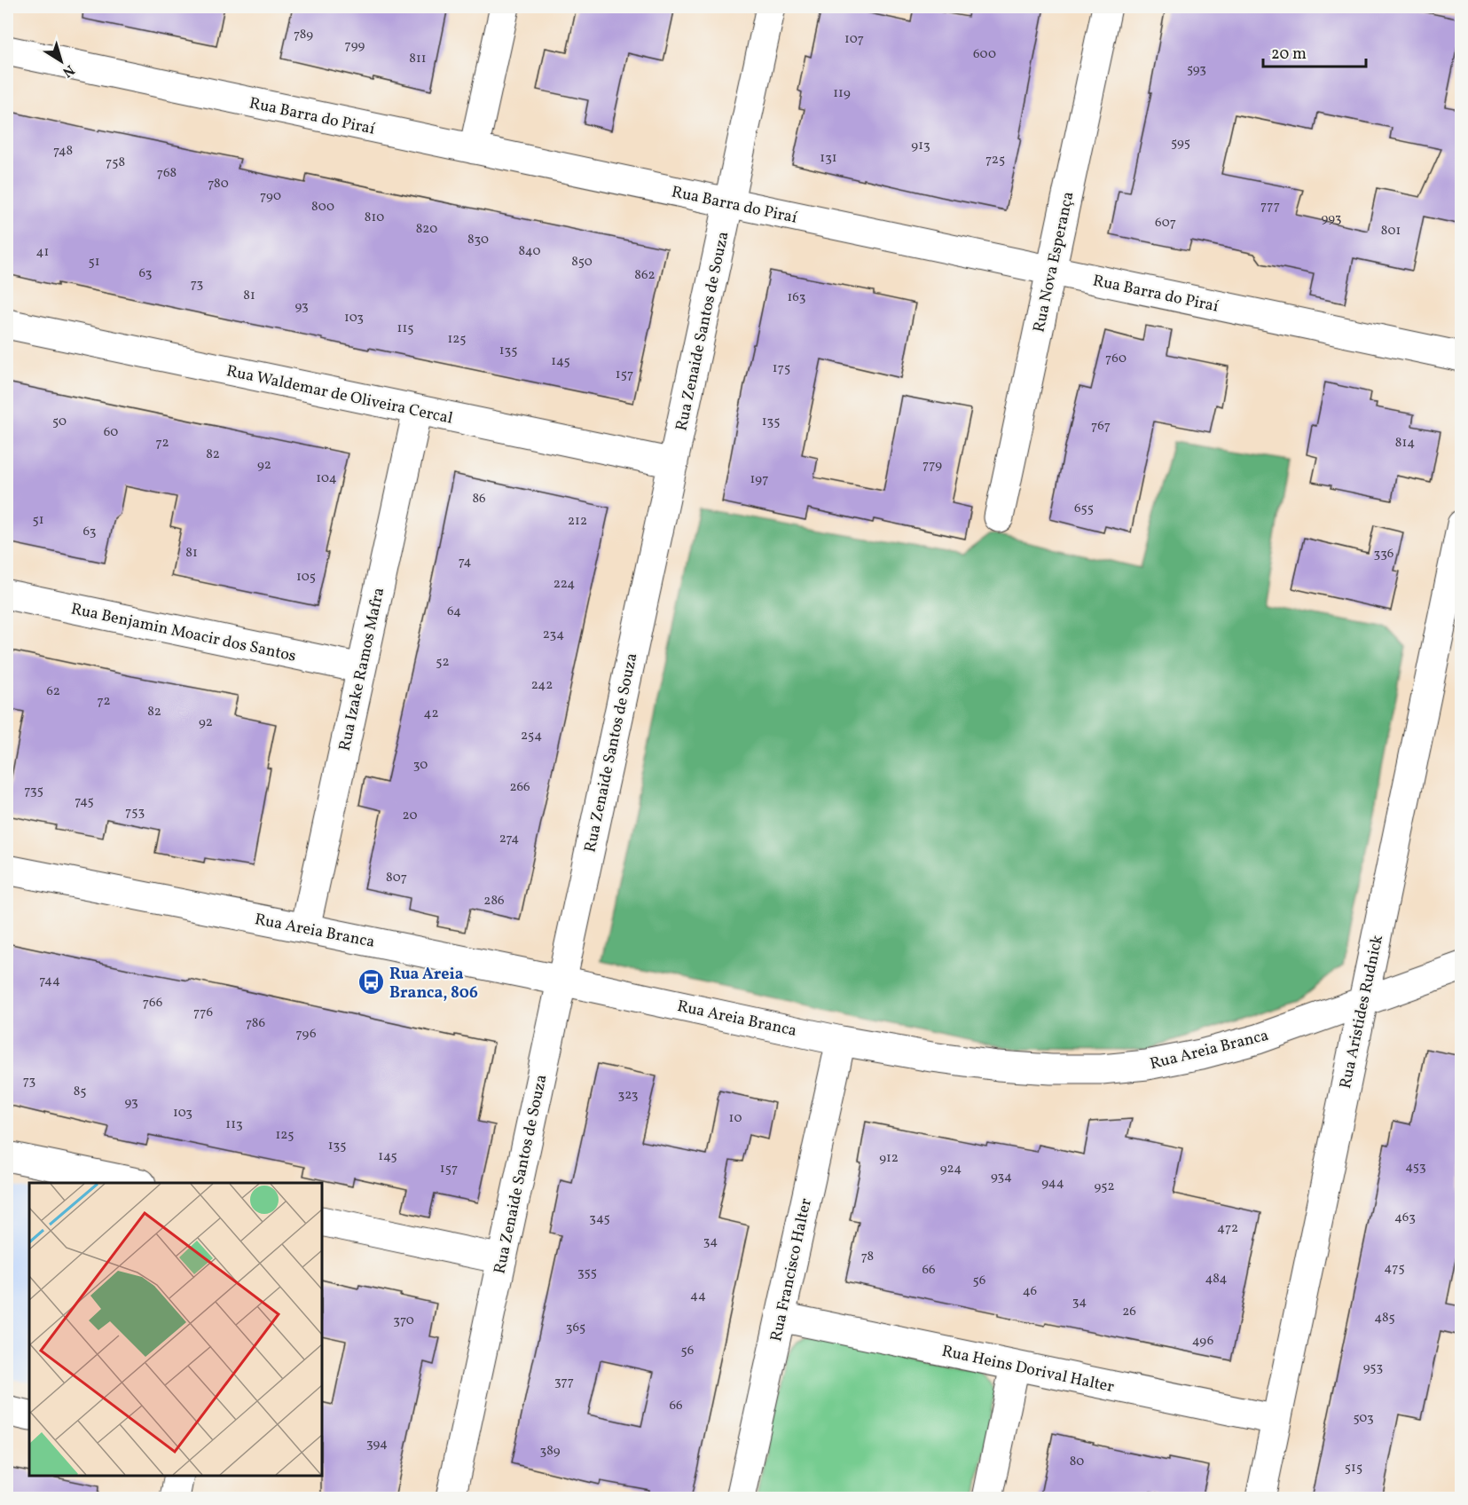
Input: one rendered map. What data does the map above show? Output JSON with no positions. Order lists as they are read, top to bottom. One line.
{"streets":{"street":["Rua Barra do Piraí","Rua Nova Esperança","Rua Zenaide Santos de Souza","Rua Waldemar de Oliveira Cercal","Rua Benjamin Moacir dos Santos","Rua Izake Ramos Mafra","Rua Areia Branca","Rua Aristides Rudnick","Rua Francisco Halter","Rua Heins Dorival Halter"]},"crossings":[["Rua Barra do Piraí","Rua Nova Esperança"],["Rua Barra do Piraí","Rua Zenaide Santos de Souza"],["Rua Zenaide Santos de Souza","Rua Waldemar de Oliveira Cercal"],["Rua Zenaide Santos de Souza","Rua Areia Branca"],["Rua Waldemar de Oliveira Cercal","Rua Izake Ramos Mafra"],["Rua Benjamin Moacir dos Santos","Rua Izake Ramos Mafra"],["Rua Izake Ramos Mafra","Rua Areia Branca"],["Rua Areia Branca","Rua Aristides Rudnick"],["Rua Areia Branca","Rua Francisco Halter"],["Rua Aristides Rudnick","Rua Heins Dorival Halter"],["Rua Francisco Halter","Rua Heins Dorival Halter"]],"places":{"bus stop":["Rua Areia Branca, 806"]},"house_numbers":["789","107","799","600","811","593","119","595","913","748","131","725","758","768","780","790","777","800","810","993","607","820","801","830","840","41","51","850","63","862","73","81","163","93","103","115","125","135","760","145","175","157","50","135","767","60","72","814","82","92","779","104","197","86","655","51","212","63","81","336","74","105","224","64","234","52","242","62","72","82","42","92","254","30","266","735","745","753","20","274","807","286","744","766","776","786","796","73","85","323","93","103","10","113","125","135","145","912","453","157","924","934","944","952","463","345","472","34","78","475","66","355","484","56","46","44","34","26","485","370","365","496","56","953","377","66","503","394","389","80","515"],"scale_bar":"20 m","north":"bottom right"}
